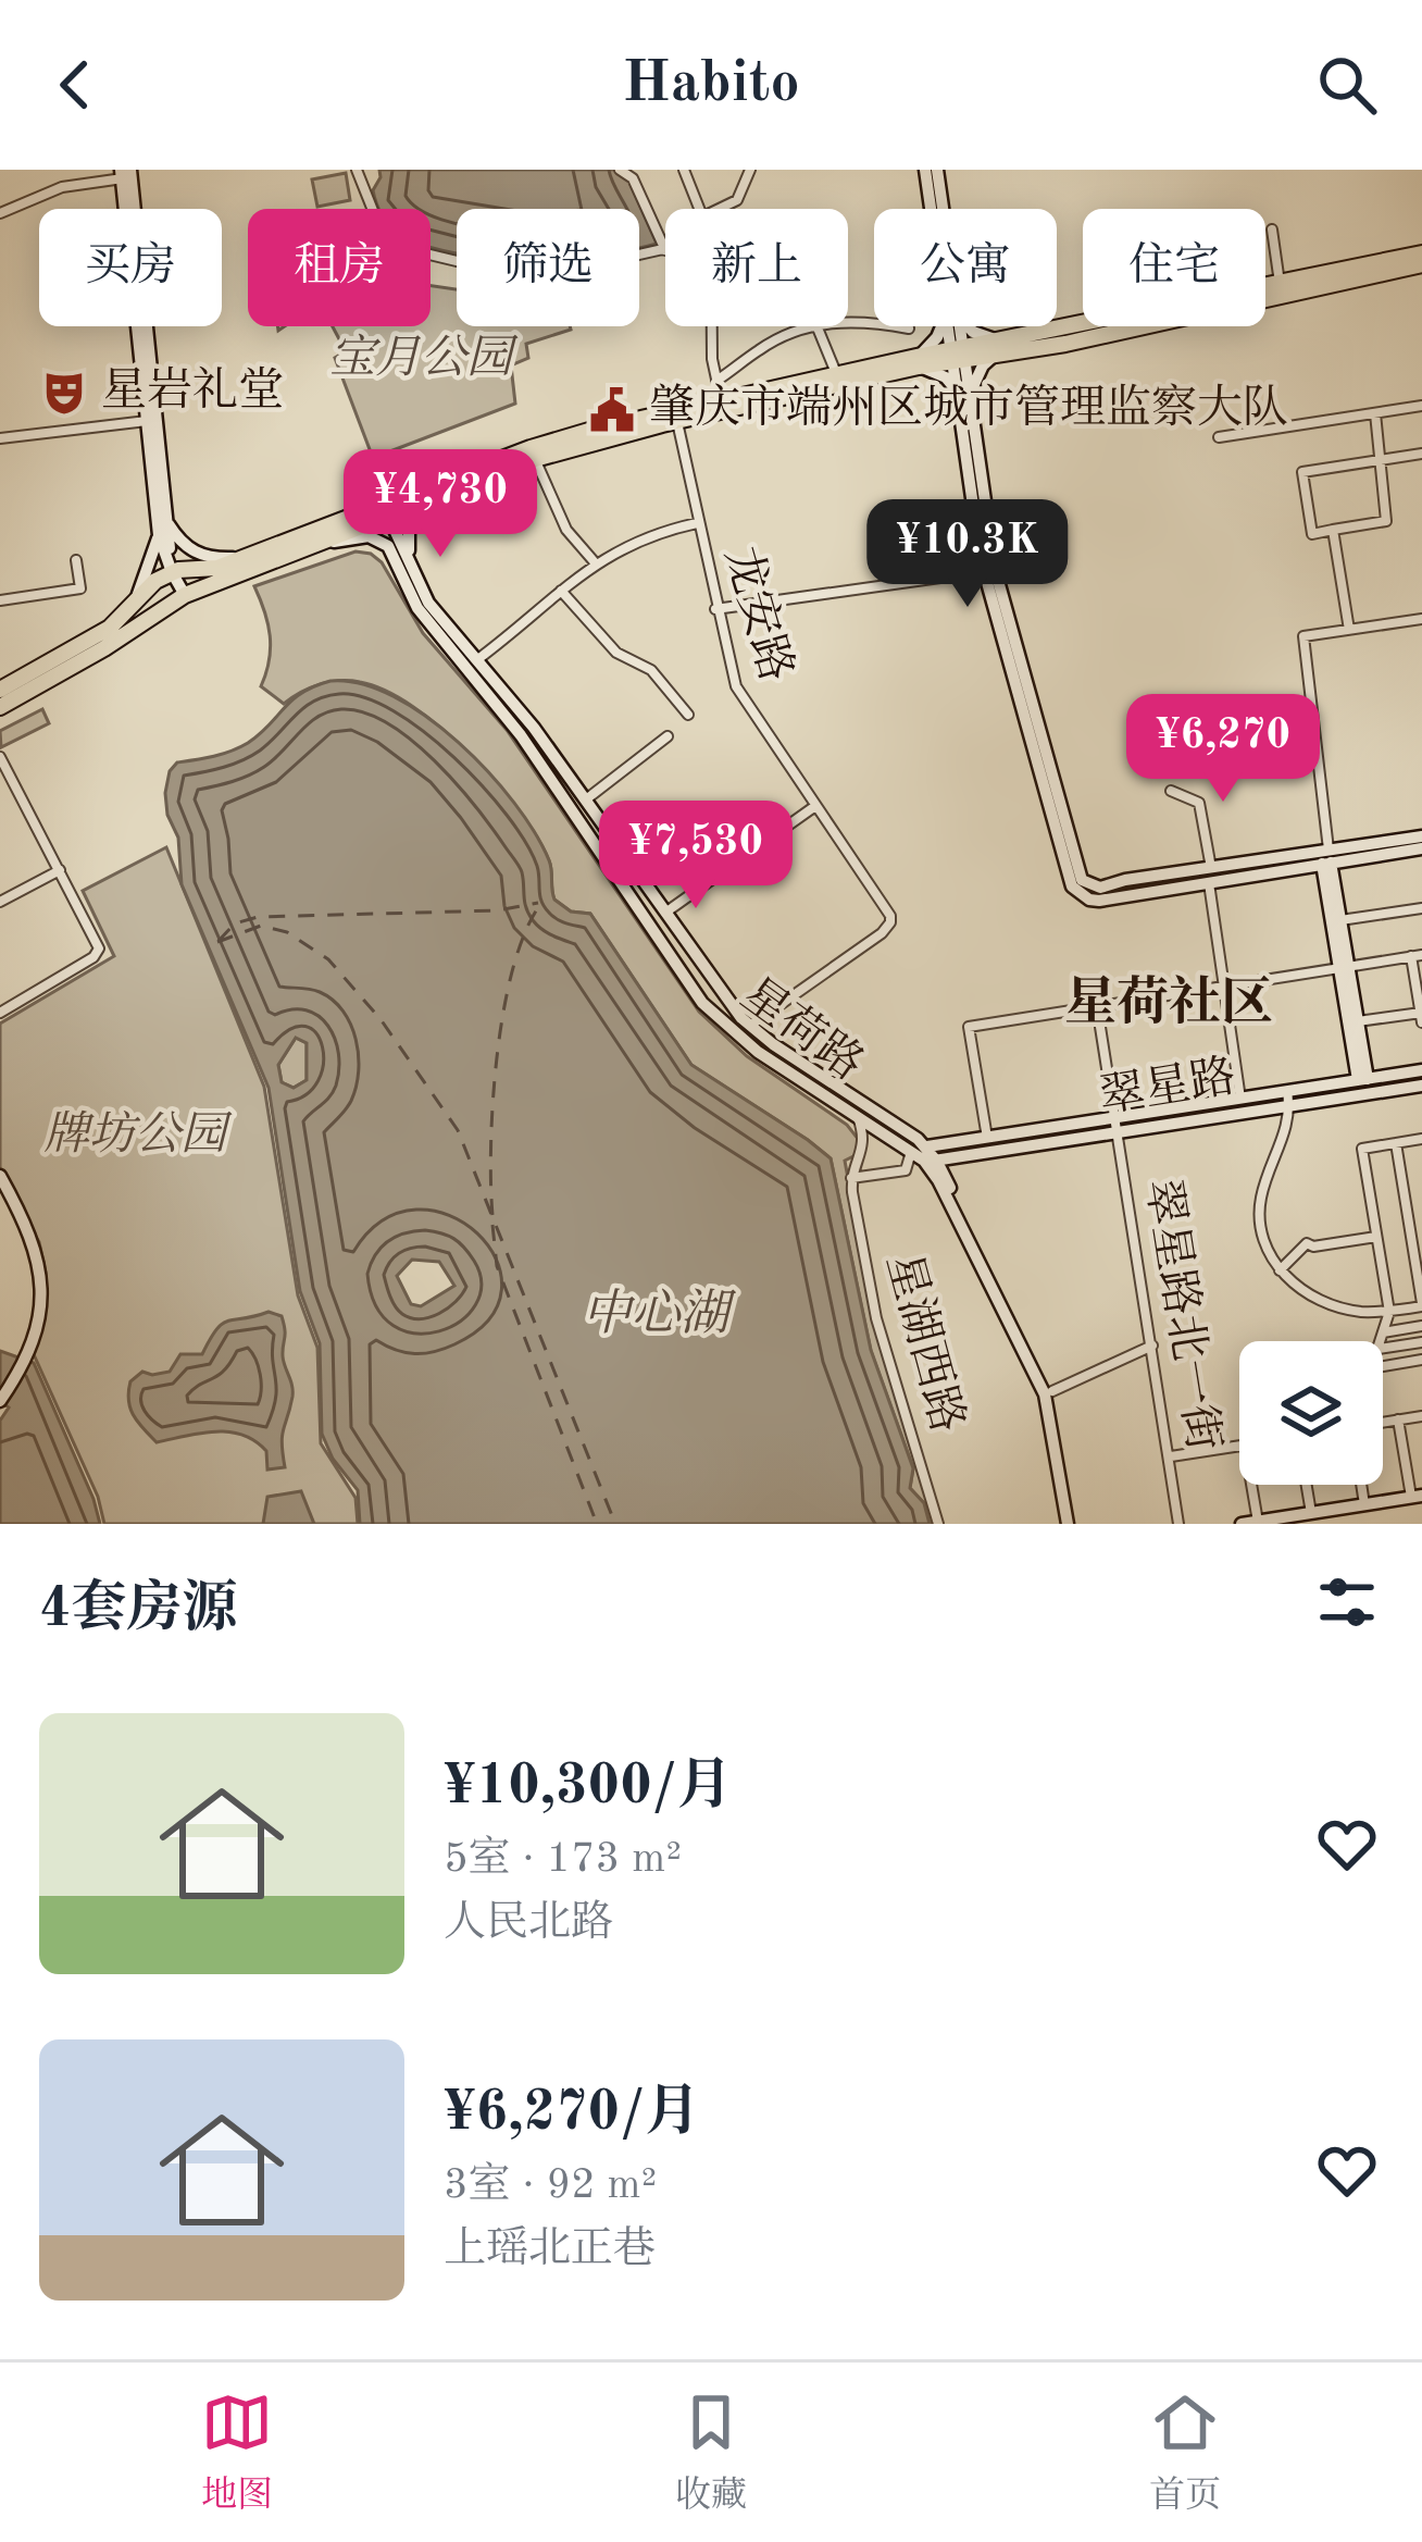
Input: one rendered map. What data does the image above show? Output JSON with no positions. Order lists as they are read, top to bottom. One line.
{"streets":{"street":["龙安路","星荷路","翠星路","翠星路北一街","星湖西路"]},"crossings":[["龙安路","星荷路"],["星荷路","翠星路"],["星荷路","星湖西路"],["翠星路","翠星路北一街"]],"districts":["星荷社区"],"water":["中心湖"],"parks":["宝月公园","牌坊公园"],"places":{"theatre":["星岩礼堂"],"public building":["肇庆市端州区城市管理监察大队"]},"page":{"header":"Habito","chip":["买房","租房","筛选","新上","公寓","住宅"],"price":["¥4,730","¥10.3K","¥6,270","¥7,530"],"heading":"4套房源","list":[{"name":"¥10,300/月","note":"5室 · 173 m² · 人民北路"},{"name":"¥6,270/月","note":"3室 · 92 m² · 上瑶北正巷"}],"tabs":["地图","收藏","首页"]}}
